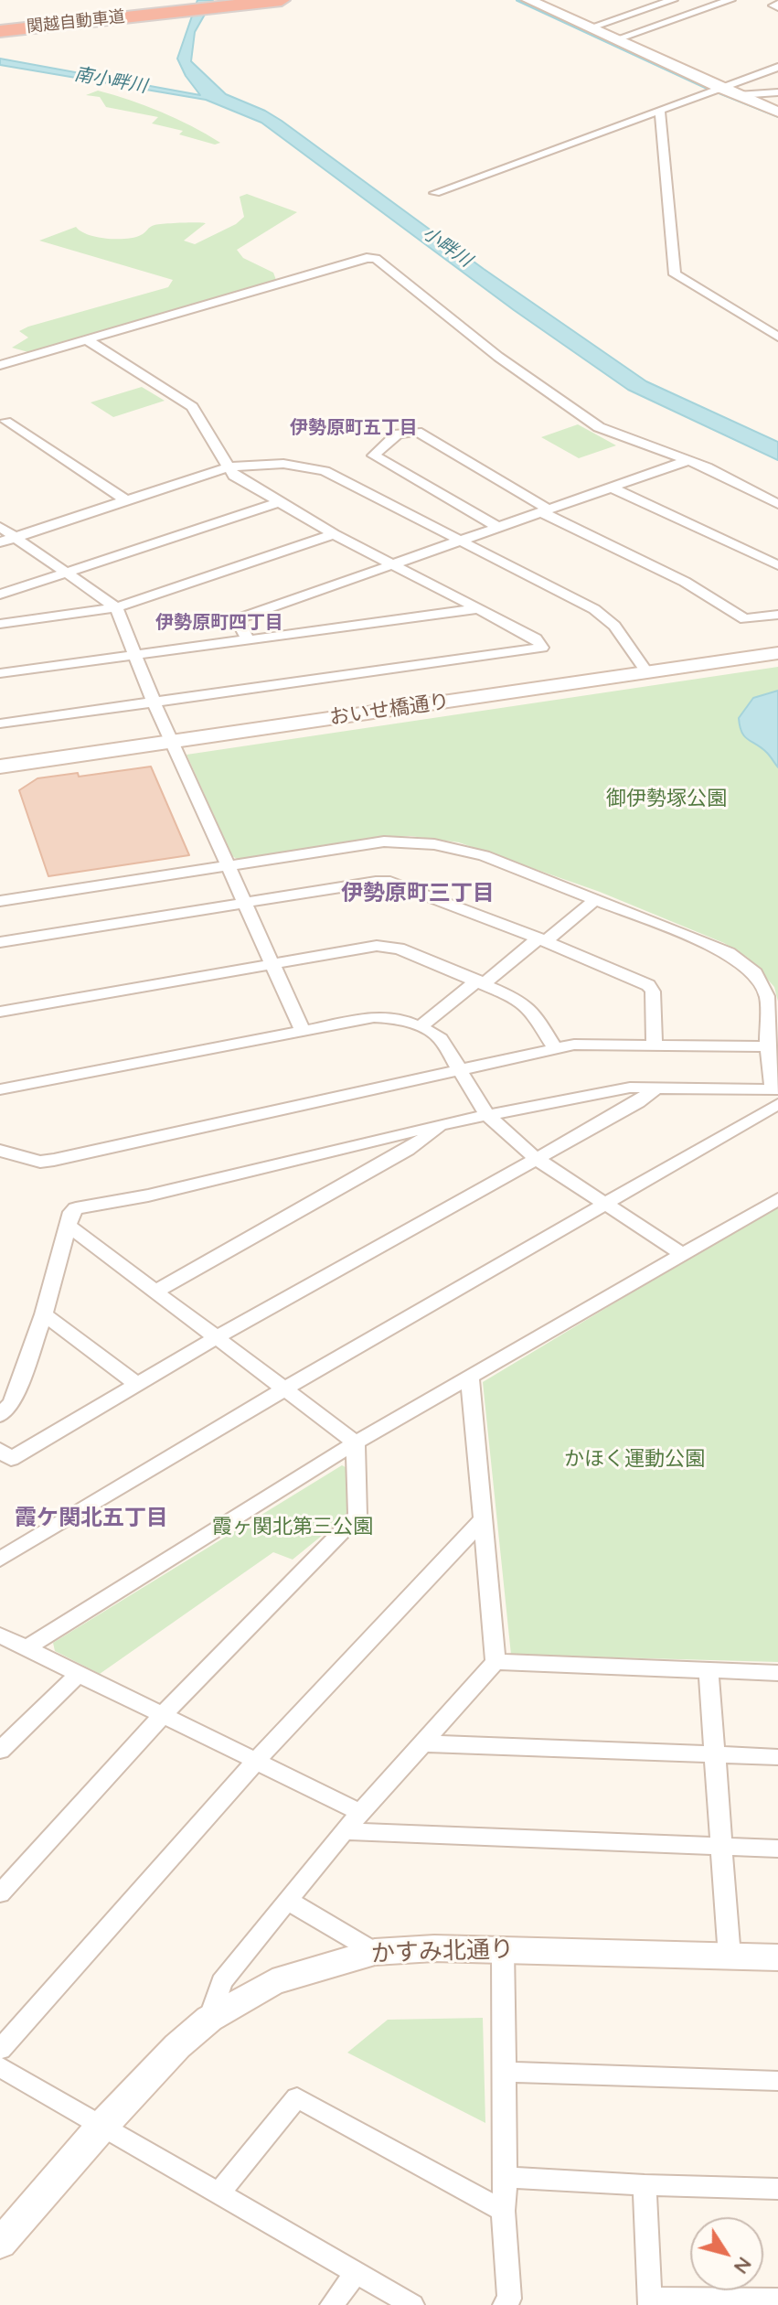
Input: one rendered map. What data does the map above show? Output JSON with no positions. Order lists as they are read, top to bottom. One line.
{"streets":{"highway":["関越自動車道"],"street":["おいせ橋通り","かすみ北通り"]},"districts":["伊勢原町五丁目","伊勢原町四丁目","伊勢原町三丁目","霞ケ関北五丁目"],"water":["南小畔川","小畔川"],"parks":["御伊勢塚公園","かほく運動公園","霞ヶ関北第三公園"],"north":"bottom right"}
